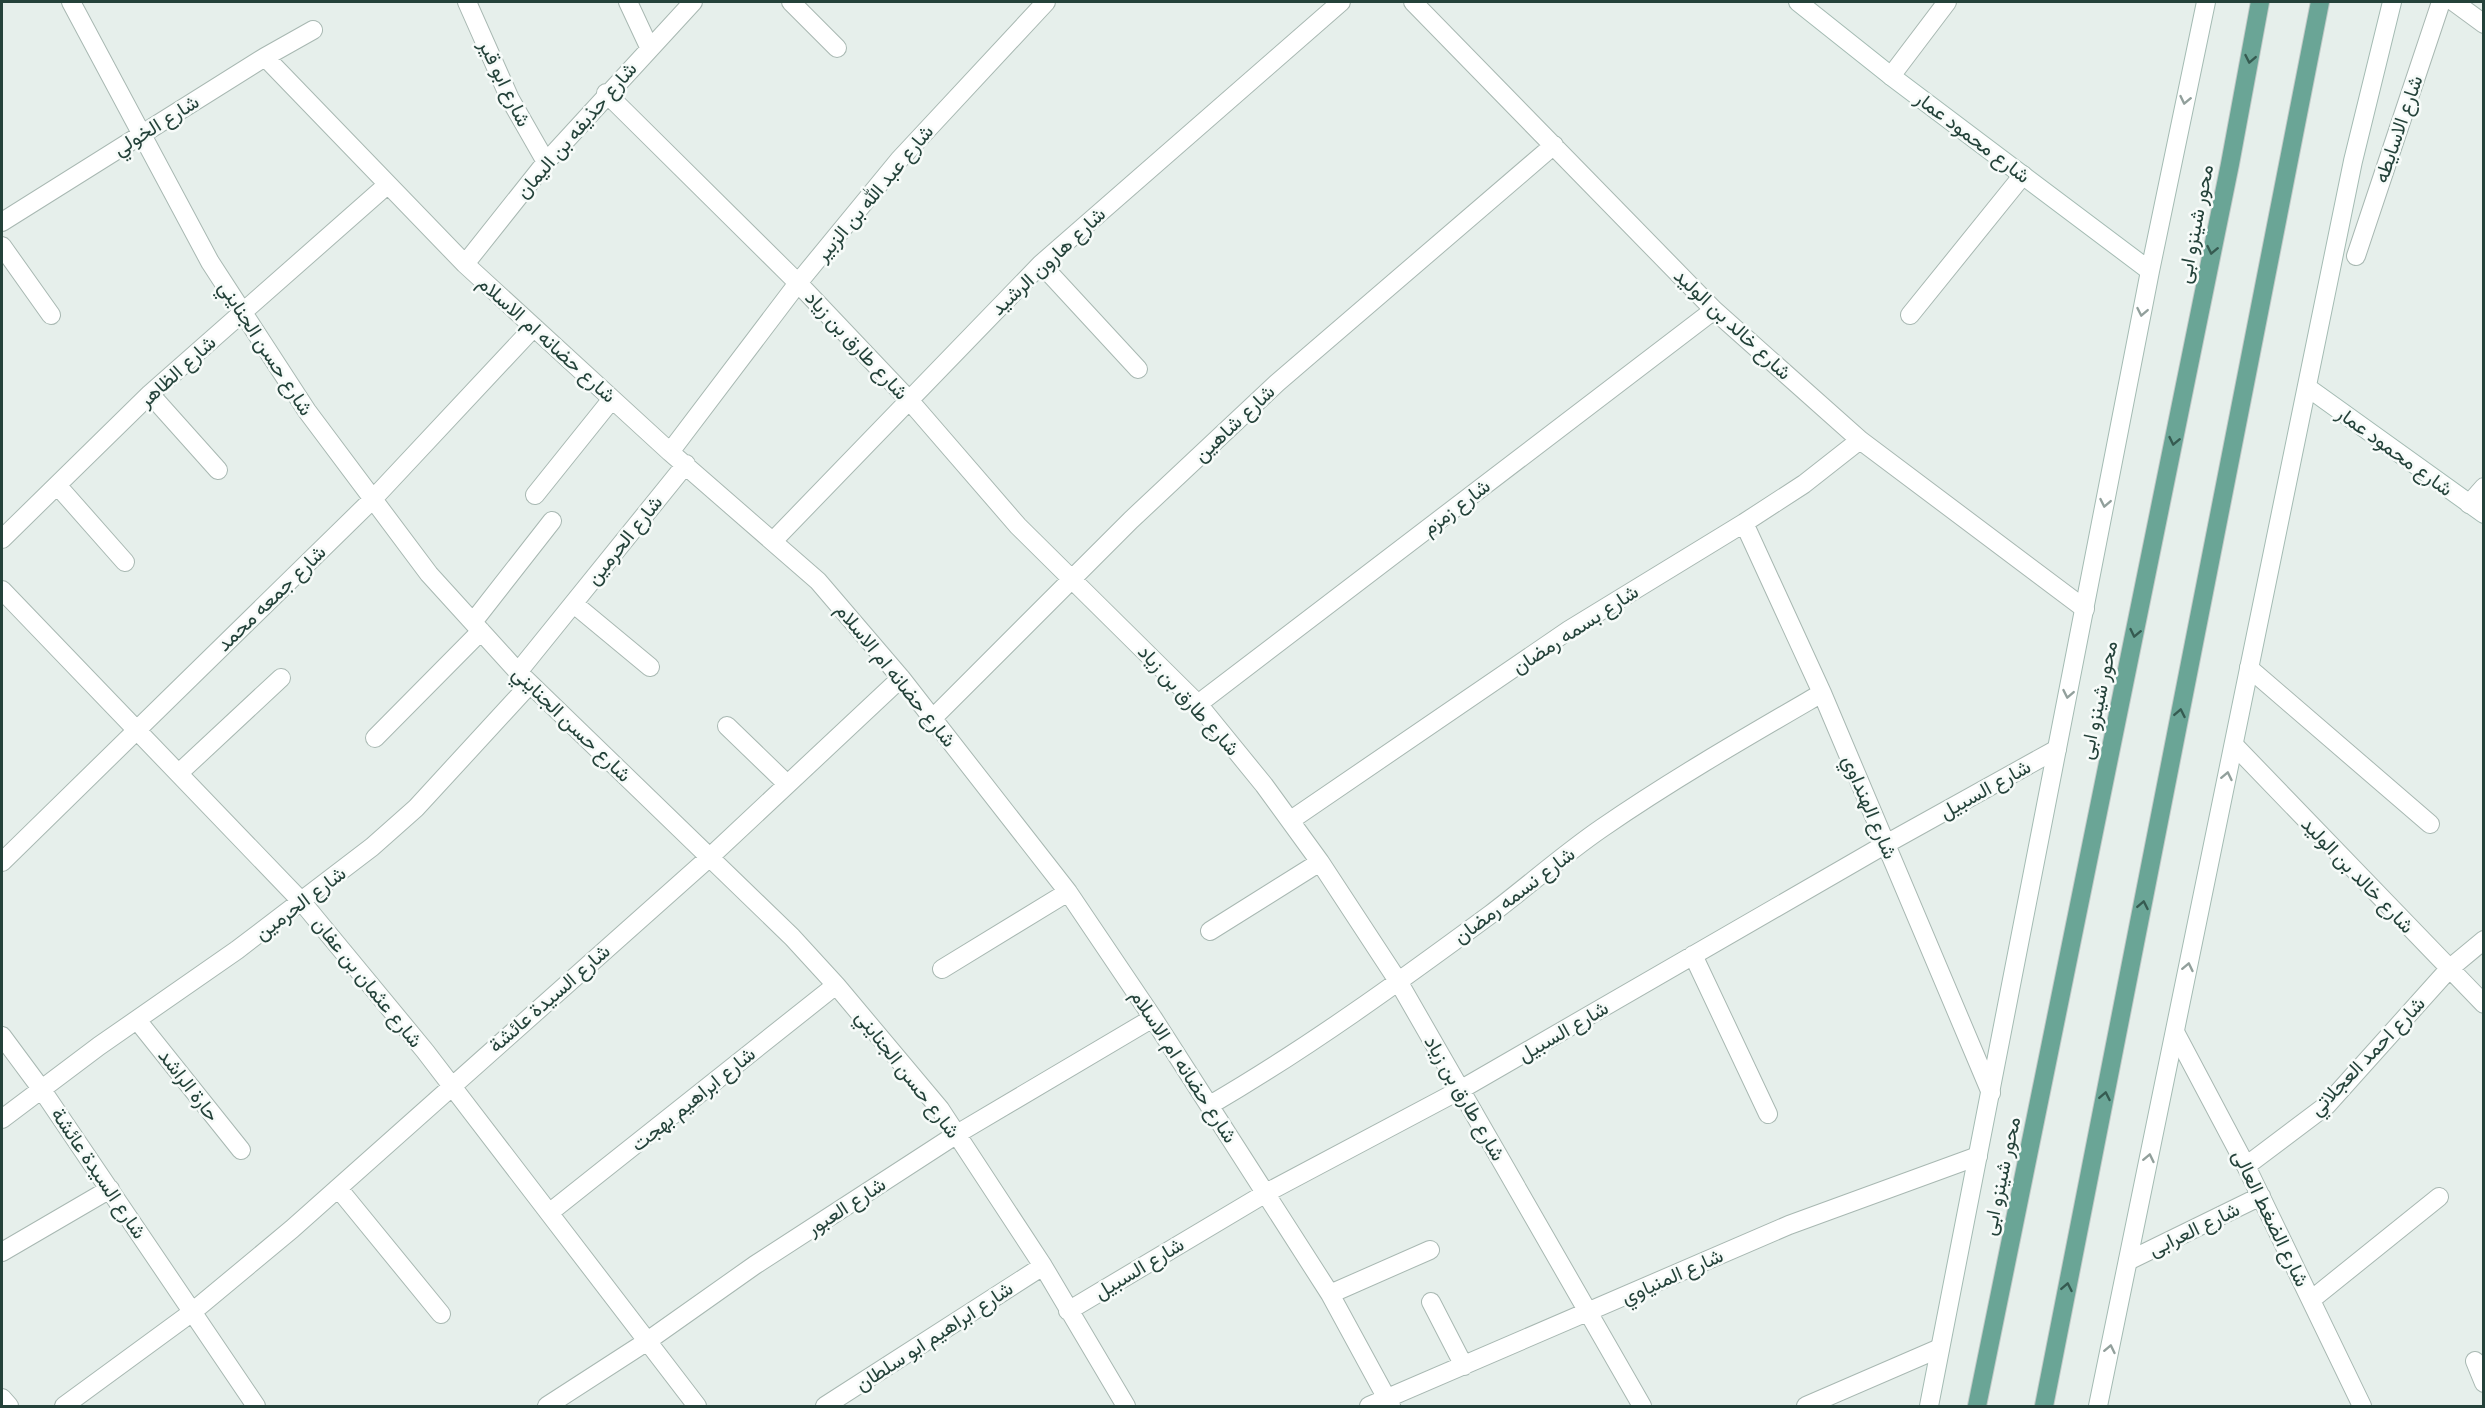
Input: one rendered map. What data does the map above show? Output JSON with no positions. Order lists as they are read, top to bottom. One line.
{"streets":{"main road":["محور شينزو ابى"],"street":["شارع ابو قير","شارع الخولي","شارع الاسايطه","شارع حذيفه بن اليمان","شارع محمود عمار","شارع عبد الله بن الزبير","شارع هارون الرشيد","شارع خالد بن الوليد","شارع حضانه ام الاسلام","شارع طارق بن زياد","شارع حسن الجنايني","شارع الظاهر","شارع شاهين","شارع زمزم","شارع الحرمين","شارع جمعه محمد","شارع بسمه رمضان","شارع السبيل","شارع الهنداوي","شارع نسمه رمضان","شارع عثمان بن عفان","شارع السيدة عائشة","شارع احمد العجلاتي","حارة الراشد","شارع ابراهيم بهجت","شارع العبور","شارع الضغط العالى","شارع العرابى","شارع المنياوي","شارع ابراهيم ابو سلطان"]},"crossings":[["شارع ابو قير","شارع حذيفه بن اليمان"],["شارع الخولي","شارع حضانه ام الاسلام"],["شارع الخولي","شارع حسن الجنايني"],["شارع حذيفه بن اليمان","شارع حضانه ام الاسلام"],["شارع حذيفه بن اليمان","شارع طارق بن زياد"],["شارع عبد الله بن الزبير","شارع حضانه ام الاسلام"],["شارع عبد الله بن الزبير","شارع طارق بن زياد"],["شارع هارون الرشيد","شارع حضانه ام الاسلام"],["شارع هارون الرشيد","شارع طارق بن زياد"],["شارع خالد بن الوليد","شارع شاهين"],["شارع خالد بن الوليد","شارع زمزم"],["شارع خالد بن الوليد","شارع بسمه رمضان"],["شارع خالد بن الوليد","شارع احمد العجلاتي"],["شارع حضانه ام الاسلام","شارع الظاهر"],["شارع حضانه ام الاسلام","شارع شاهين"],["شارع حضانه ام الاسلام","شارع الحرمين"],["شارع حضانه ام الاسلام","شارع جمعه محمد"],["شارع حضانه ام الاسلام","شارع السبيل"],["شارع حضانه ام الاسلام","شارع نسمه رمضان"],["شارع حضانه ام الاسلام","شارع السيدة عائشة"],["شارع حضانه ام الاسلام","شارع العبور"],["شارع حضانه ام الاسلام","شارع المنياوي"],["شارع طارق بن زياد","شارع شاهين"],["شارع طارق بن زياد","شارع زمزم"],["شارع طارق بن زياد","شارع بسمه رمضان"],["شارع طارق بن زياد","شارع السبيل"],["شارع طارق بن زياد","شارع نسمه رمضان"],["شارع طارق بن زياد","شارع المنياوي"],["شارع حسن الجنايني","شارع الظاهر"],["شارع حسن الجنايني","شارع الحرمين"],["شارع حسن الجنايني","شارع جمعه محمد"],["شارع حسن الجنايني","شارع السبيل"],["شارع حسن الجنايني","شارع السيدة عائشة"],["شارع حسن الجنايني","شارع ابراهيم بهجت"],["شارع حسن الجنايني","شارع العبور"],["شارع حسن الجنايني","شارع ابراهيم ابو سلطان"],["شارع الحرمين","شارع عثمان بن عفان"],["شارع الحرمين","شارع السيدة عائشة"],["شارع الحرمين","حارة الراشد"],["شارع جمعه محمد","شارع عثمان بن عفان"],["شارع بسمه رمضان","شارع الهنداوي"],["شارع السبيل","شارع الهنداوي"],["شارع الهنداوي","شارع نسمه رمضان"],["شارع عثمان بن عفان","شارع السيدة عائشة"],["شارع عثمان بن عفان","شارع ابراهيم بهجت"],["شارع عثمان بن عفان","شارع العبور"],["شارع احمد العجلاتي","شارع الضغط العالى"],["شارع الضغط العالى","شارع العرابى"]]}
